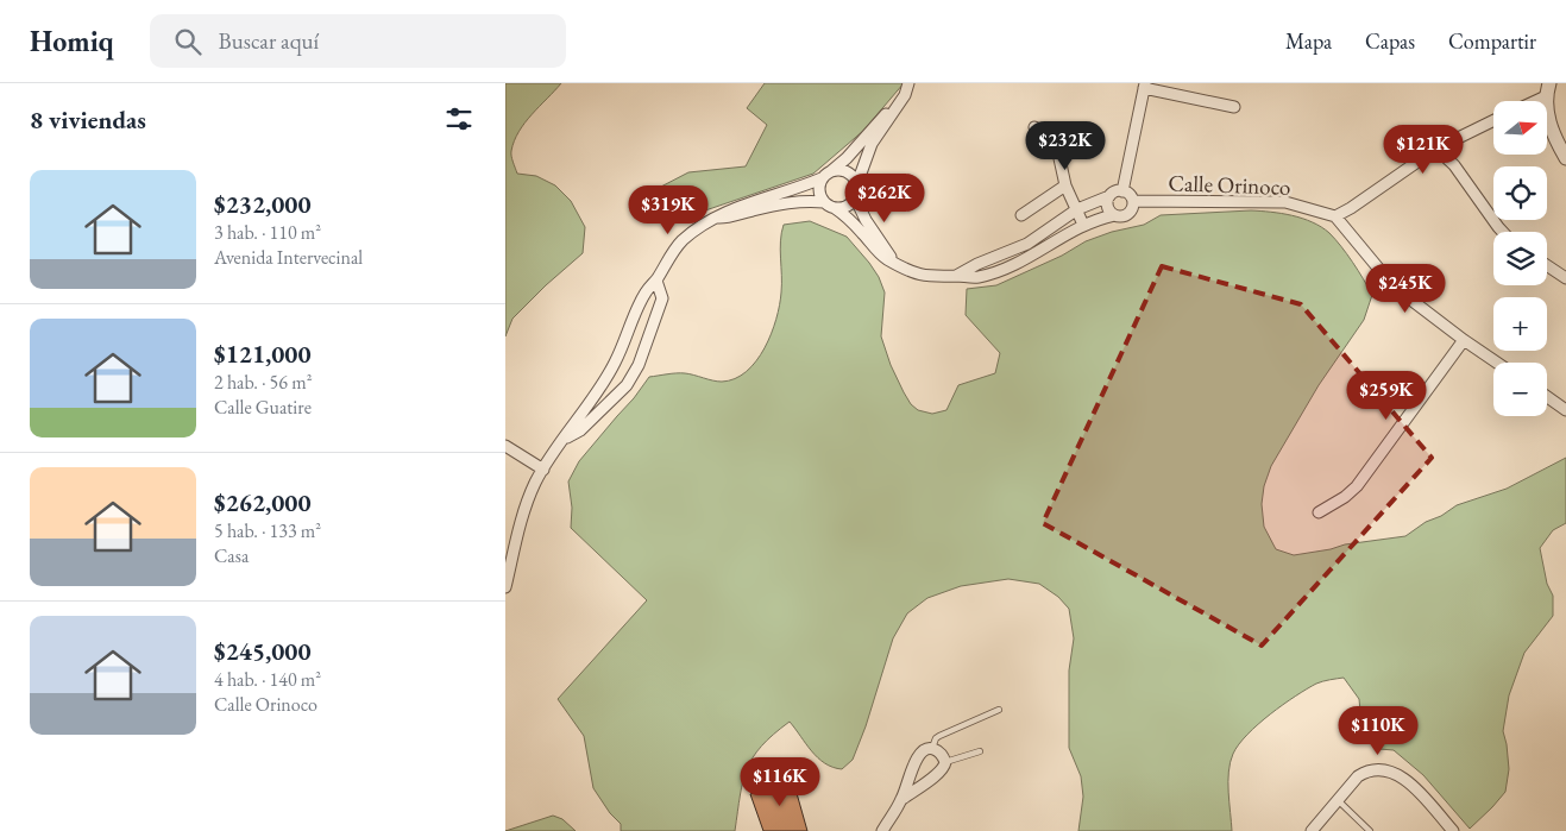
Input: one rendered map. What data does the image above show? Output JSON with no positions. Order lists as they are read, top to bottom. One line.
{"streets":{"street":["Calle Orinoco"]},"north":"right","page":{"header":"Homiq","search":"Buscar aquí","nav":["Mapa","Capas","Compartir"],"heading":"8 viviendas","map_buttons":["+","−"],"price":["$232K","$121K","$262K","$319K","$245K","$259K","$110K","$116K"],"list":[{"name":"$232,000","note":"3 hab. · 110 m² · Avenida Intervecinal"},{"name":"$121,000","note":"2 hab. · 56 m² · Calle Guatire"},{"name":"$262,000","note":"5 hab. · 133 m² · Casa"},{"name":"$245,000","note":"4 hab. · 140 m² · Calle Orinoco"}]}}
